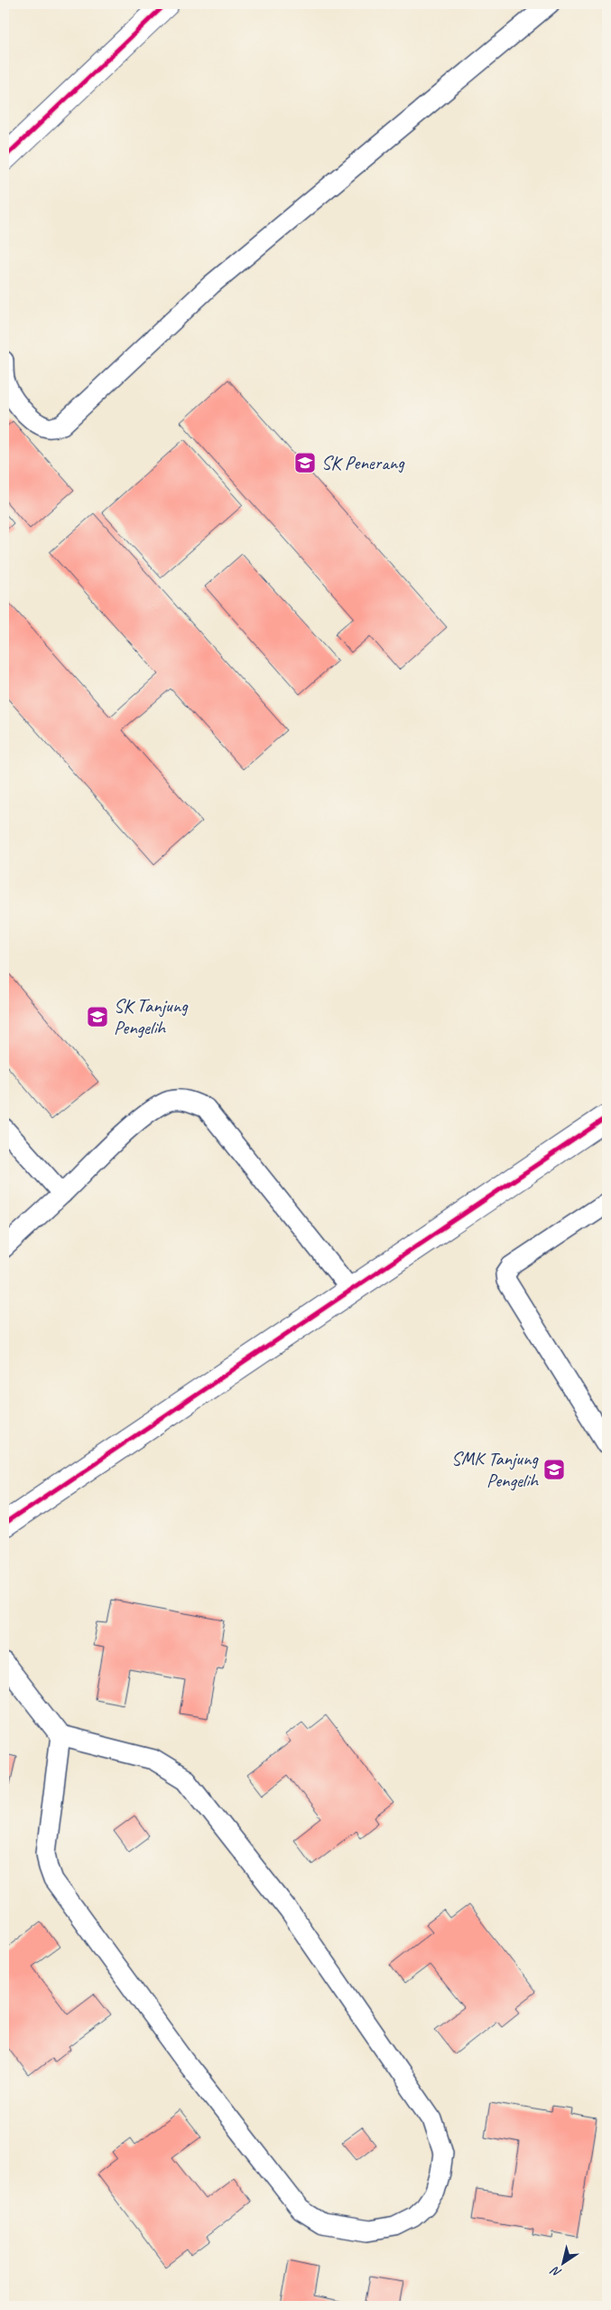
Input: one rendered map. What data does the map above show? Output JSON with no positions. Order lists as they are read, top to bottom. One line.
{"places":{"school or university":["SK Penerang","SK Tanjung Pengelih","SMK Tanjung Pengelih"]},"north":"bottom left"}
